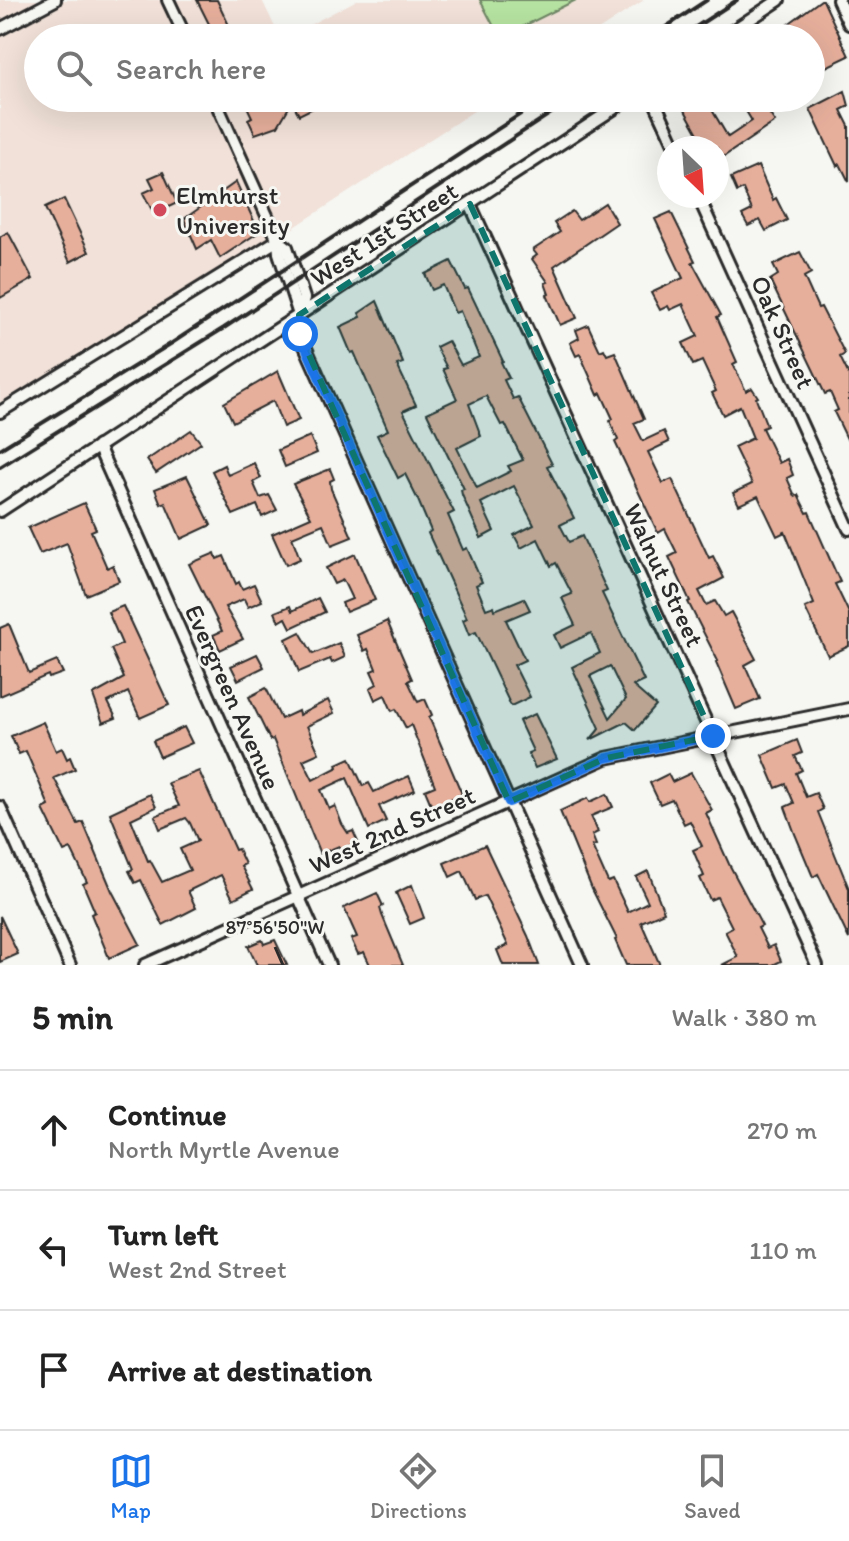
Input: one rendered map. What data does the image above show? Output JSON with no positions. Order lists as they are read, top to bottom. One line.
{"streets":{"street":["West 1st Street","Oak Street","Walnut Street","Evergreen Avenue","West 2nd Street"]},"crossings":[["West 1st Street","Walnut Street"],["West 1st Street","Evergreen Avenue"],["Walnut Street","West 2nd Street"],["Evergreen Avenue","West 2nd Street"]],"places":["Elmhurst University"],"north":"bottom right","page":{"search":"Search here","heading":["5 min","Walk · 380 m"],"list":[["Continue","North Myrtle Avenue","270 m"],["Turn left","West 2nd Street","110 m"],"Arrive at destination"],"nav":["Map","Directions","Saved"]},"coordinates":["87°56'50\"W"]}
